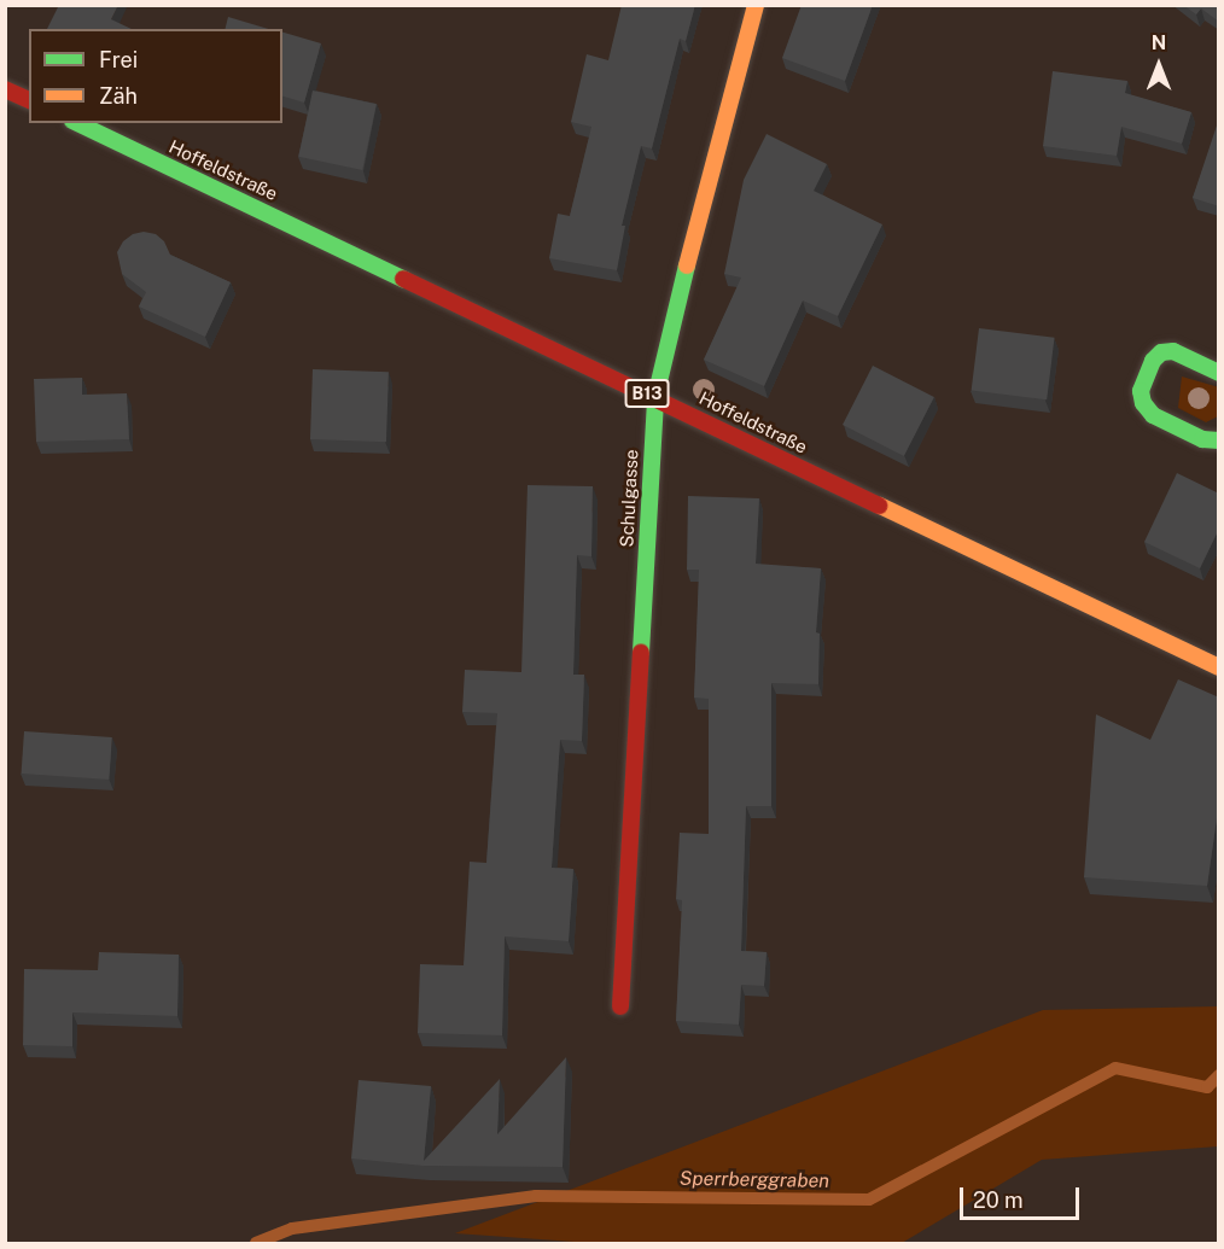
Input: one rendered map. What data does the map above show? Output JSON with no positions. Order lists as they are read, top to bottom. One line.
{"streets":{"main road":["Hoffeldstraße","B13","Schulgasse"]},"crossings":[["Hoffeldstraße","Schulgasse"]],"water":["Sperrberggraben"],"legend":["Frei","Zäh"],"scale_bar":"20 m","north":"top"}
